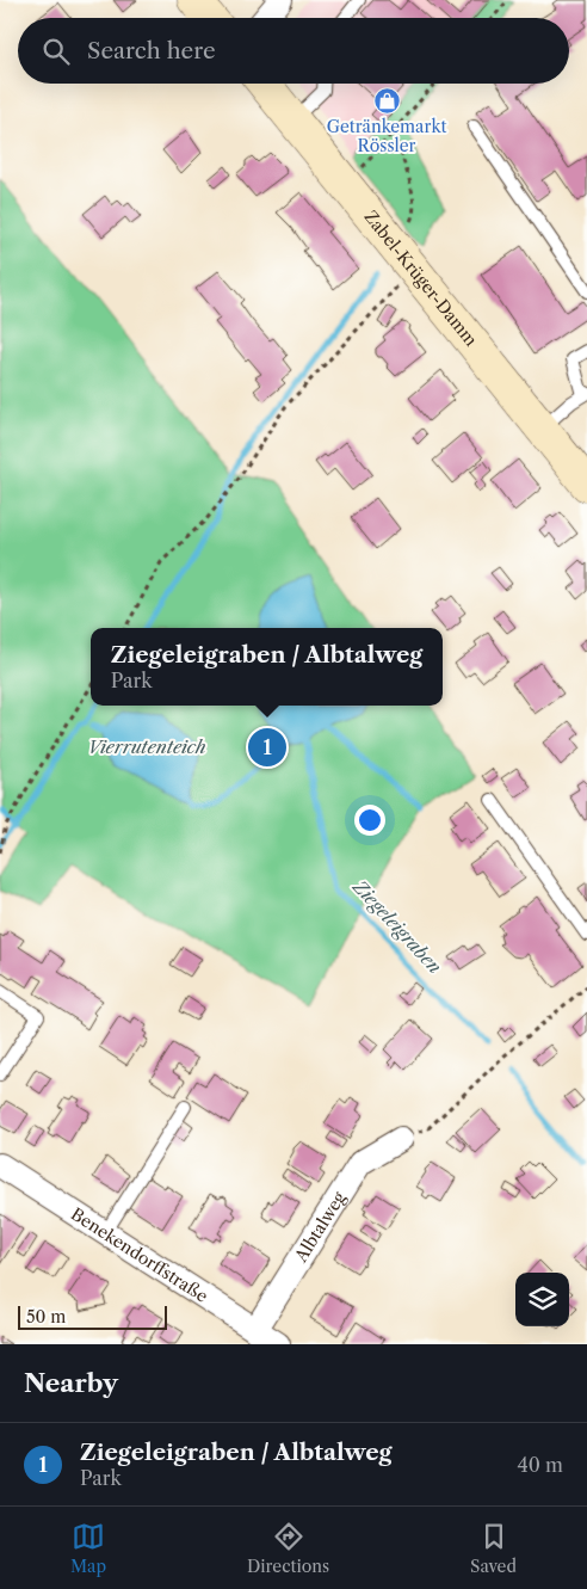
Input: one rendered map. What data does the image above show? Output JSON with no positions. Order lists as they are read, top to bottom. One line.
{"streets":{"street":["Zabel-Krüger-Damm","Albtalweg","Benekendorffstraße"]},"crossings":[["Albtalweg","Benekendorffstraße"]],"water":["Vierrutenteich","Ziegeleigraben"],"places":{"shop":["Getränkemarkt Rössler"]},"scale_bar":"50 m","page":{"search":"Search here","popup":["Ziegeleigraben / Albtalweg","Park"],"pins":"1","scale":"50 m","heading":"Nearby","list":[{"mark":"1","name":"Ziegeleigraben / Albtalweg","note":"Park","value":"40 m"}],"nav":["Map","Directions","Saved"]}}
